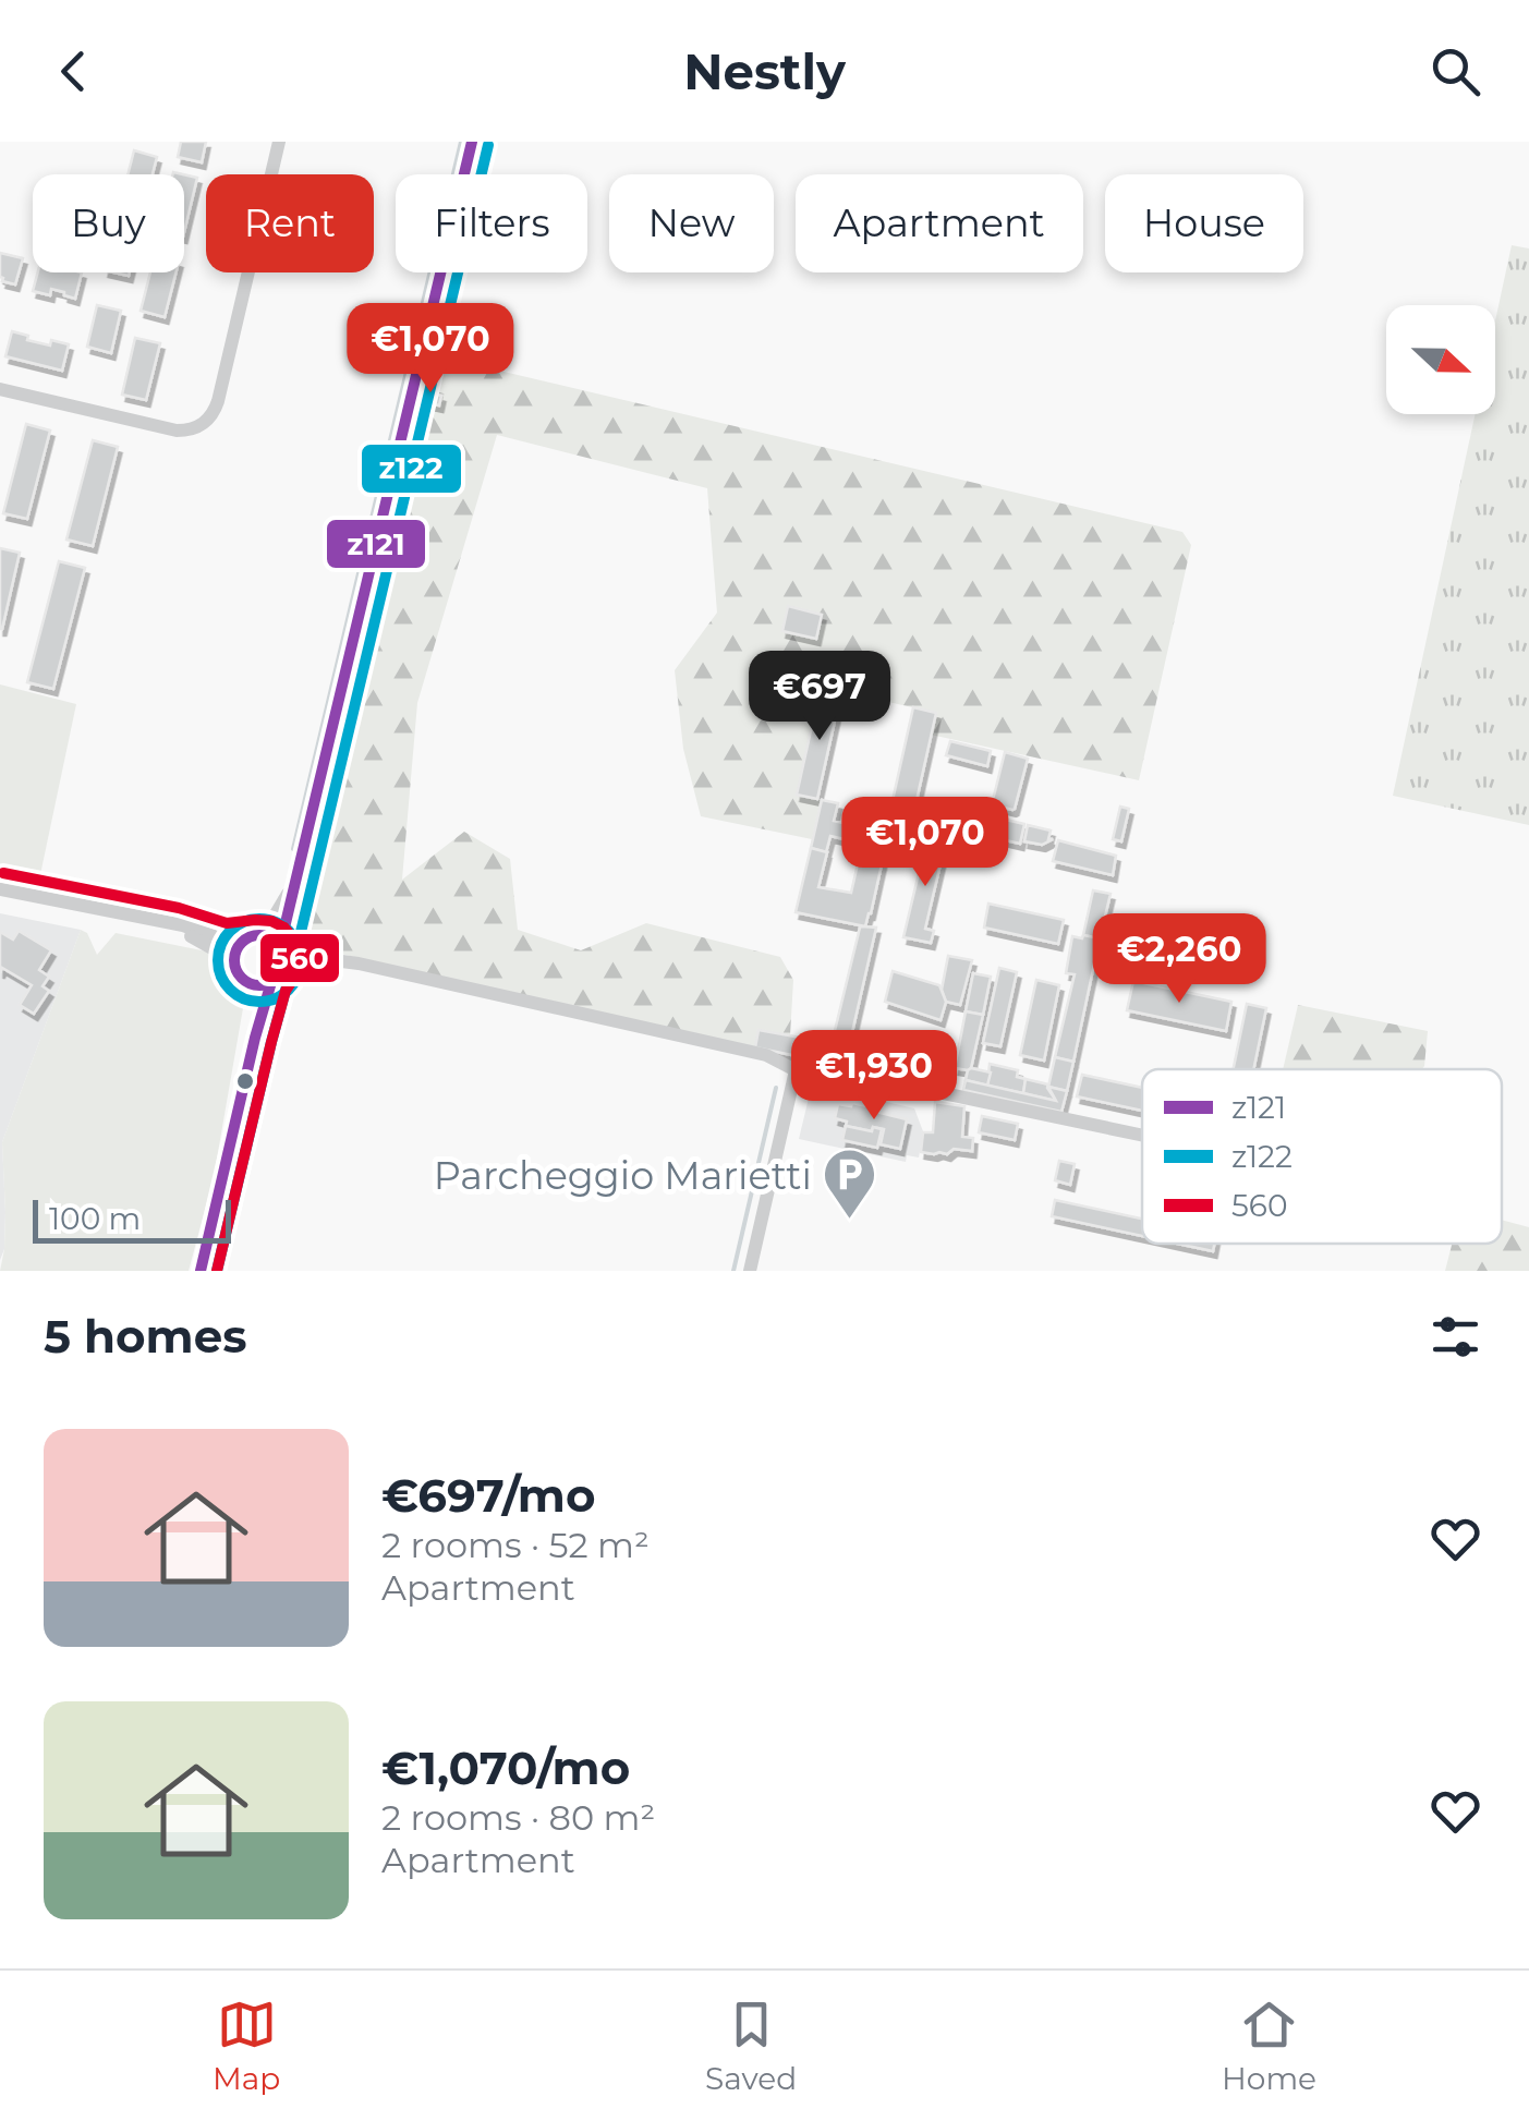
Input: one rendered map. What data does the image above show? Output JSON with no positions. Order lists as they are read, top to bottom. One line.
{"places":{"parking":["Parcheggio Marietti"]},"lines":["transit line z121","transit line z122","transit line 560"],"legend":["z121","z122","560"],"scale_bar":"100 m","north":"right","page":{"header":"Nestly","chip":["Buy","Rent","Filters","New","Apartment","House"],"price":["€1,070","€697","€1,070","€2,260","€1,930"],"scale":"100 m","heading":"5 homes","list":[{"name":"€697/mo","note":"2 rooms · 52 m² · Apartment"},{"name":"€1,070/mo","note":"2 rooms · 80 m² · Apartment"}],"tabs":["Map","Saved","Home"]}}
